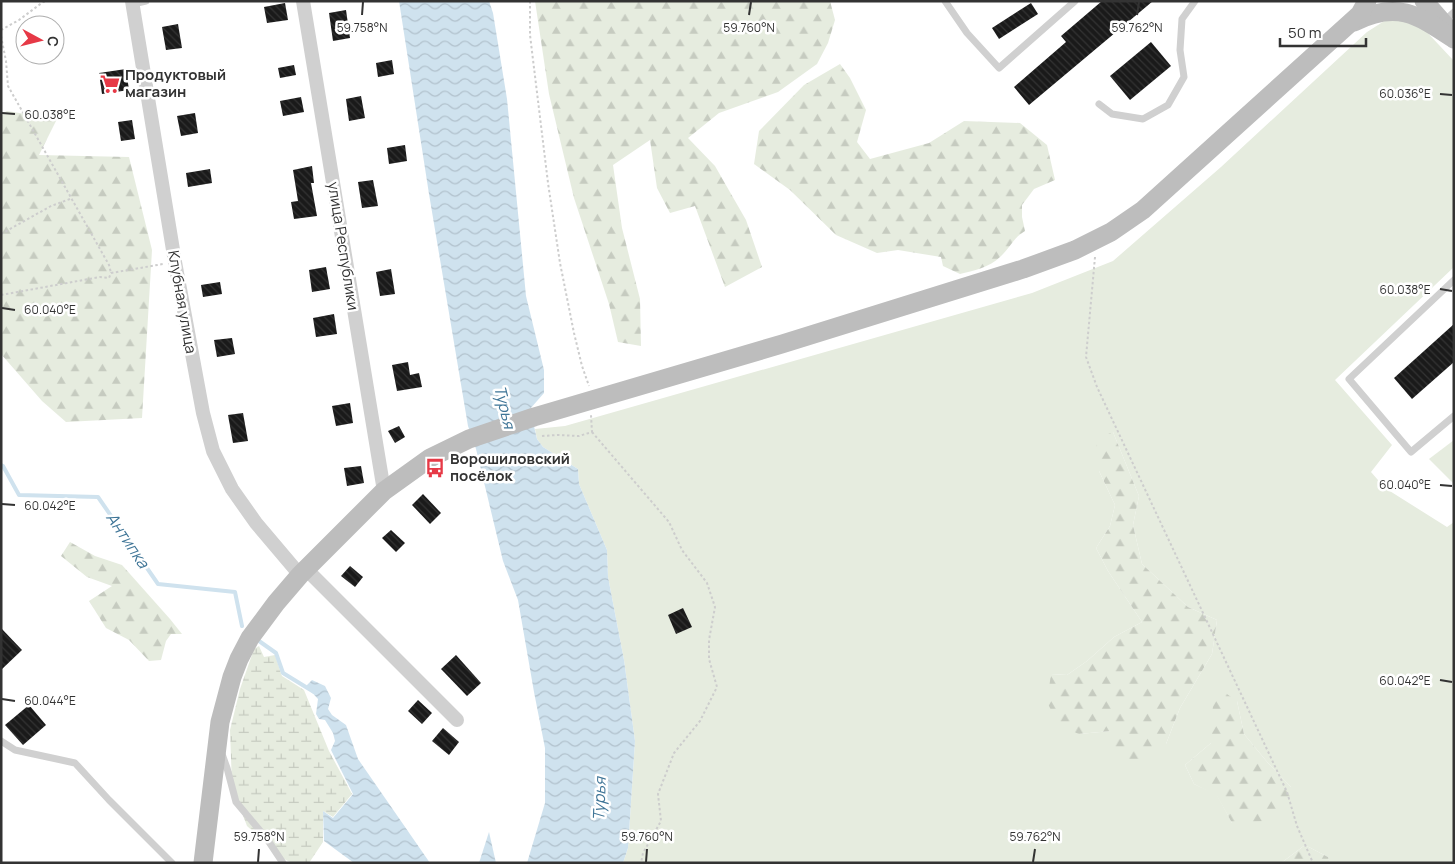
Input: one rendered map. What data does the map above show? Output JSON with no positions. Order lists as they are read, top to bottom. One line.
{"streets":{"street":["улица Республики","Клубная улица"]},"water":["Турья","Антипка"],"places":{"supermarket":["Продуктовый магазин"],"bus stop":["Ворошиловский посёлок"]},"scale_bar":"50 m","north":"right","coordinates":["59.758°N","59.760°N","59.762°N","60.036°E","60.038°E","60.040°E","60.042°E","60.044°E"]}
